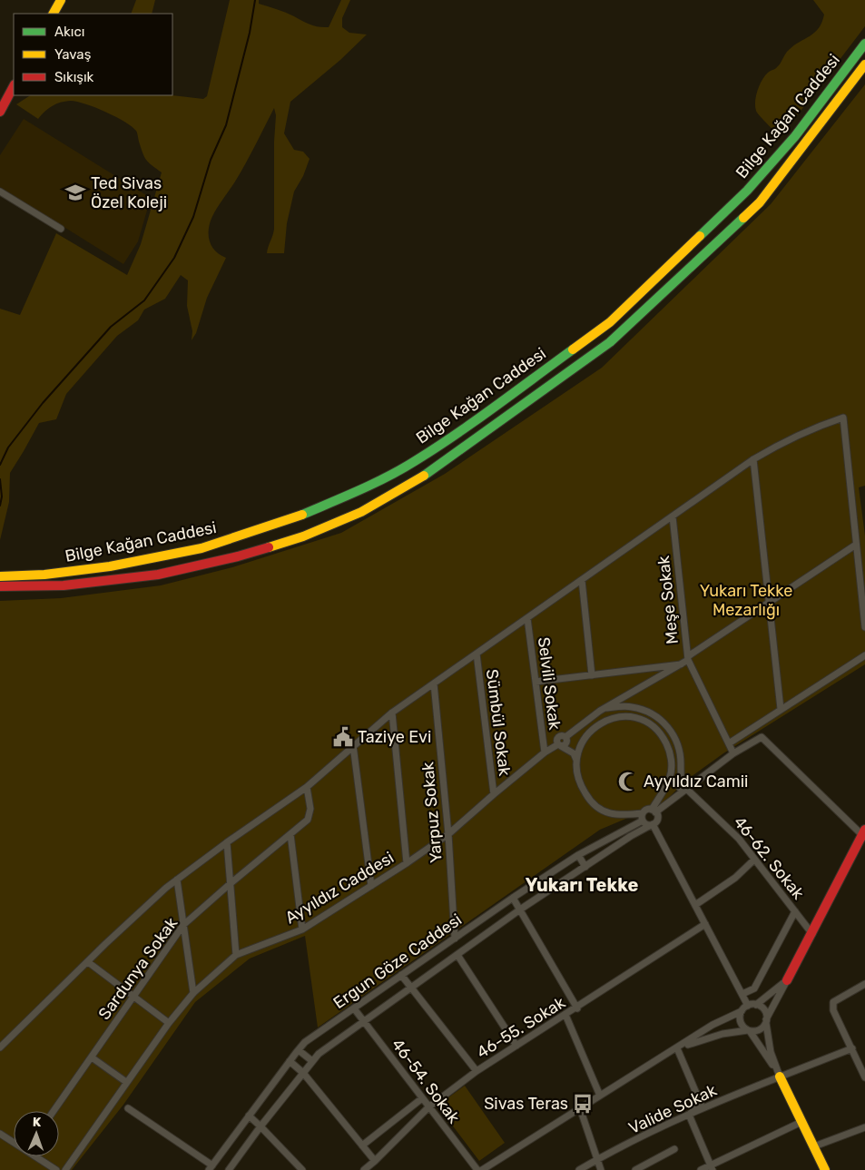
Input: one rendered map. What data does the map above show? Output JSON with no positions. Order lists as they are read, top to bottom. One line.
{"streets":{"main road":["Bilge Kağan Caddesi"],"street":["Meşe Sokak","Selvili Sokak","Sümbül Sokak","Yarpuz Sokak","46-62. Sokak","Ayyıldız Caddesi","Ergun Göze Caddesi","Sardunya Sokak","46-55. Sokak","46-54. Sokak","Valide Sokak"]},"crossings":[["Meşe Sokak","Ayyıldız Caddesi"],["Selvili Sokak","Ayyıldız Caddesi"],["Sümbül Sokak","Ayyıldız Caddesi"],["Yarpuz Sokak","Ayyıldız Caddesi"],["Yarpuz Sokak","Ergun Göze Caddesi"],["Ergun Göze Caddesi","46-54. Sokak"],["46-55. Sokak","46-54. Sokak"]],"districts":["Yukarı Tekke"],"parks":["Yukarı Tekke Mezarlığı"],"places":{"school or university":["Ted Sivas Özel Koleji"],"public building":["Taziye Evi"],"mosque":["Ayyıldız Camii"],"bus stop":["Sivas Teras"]},"legend":["Akıcı","Yavaş","Sıkışık"],"north":"top"}
